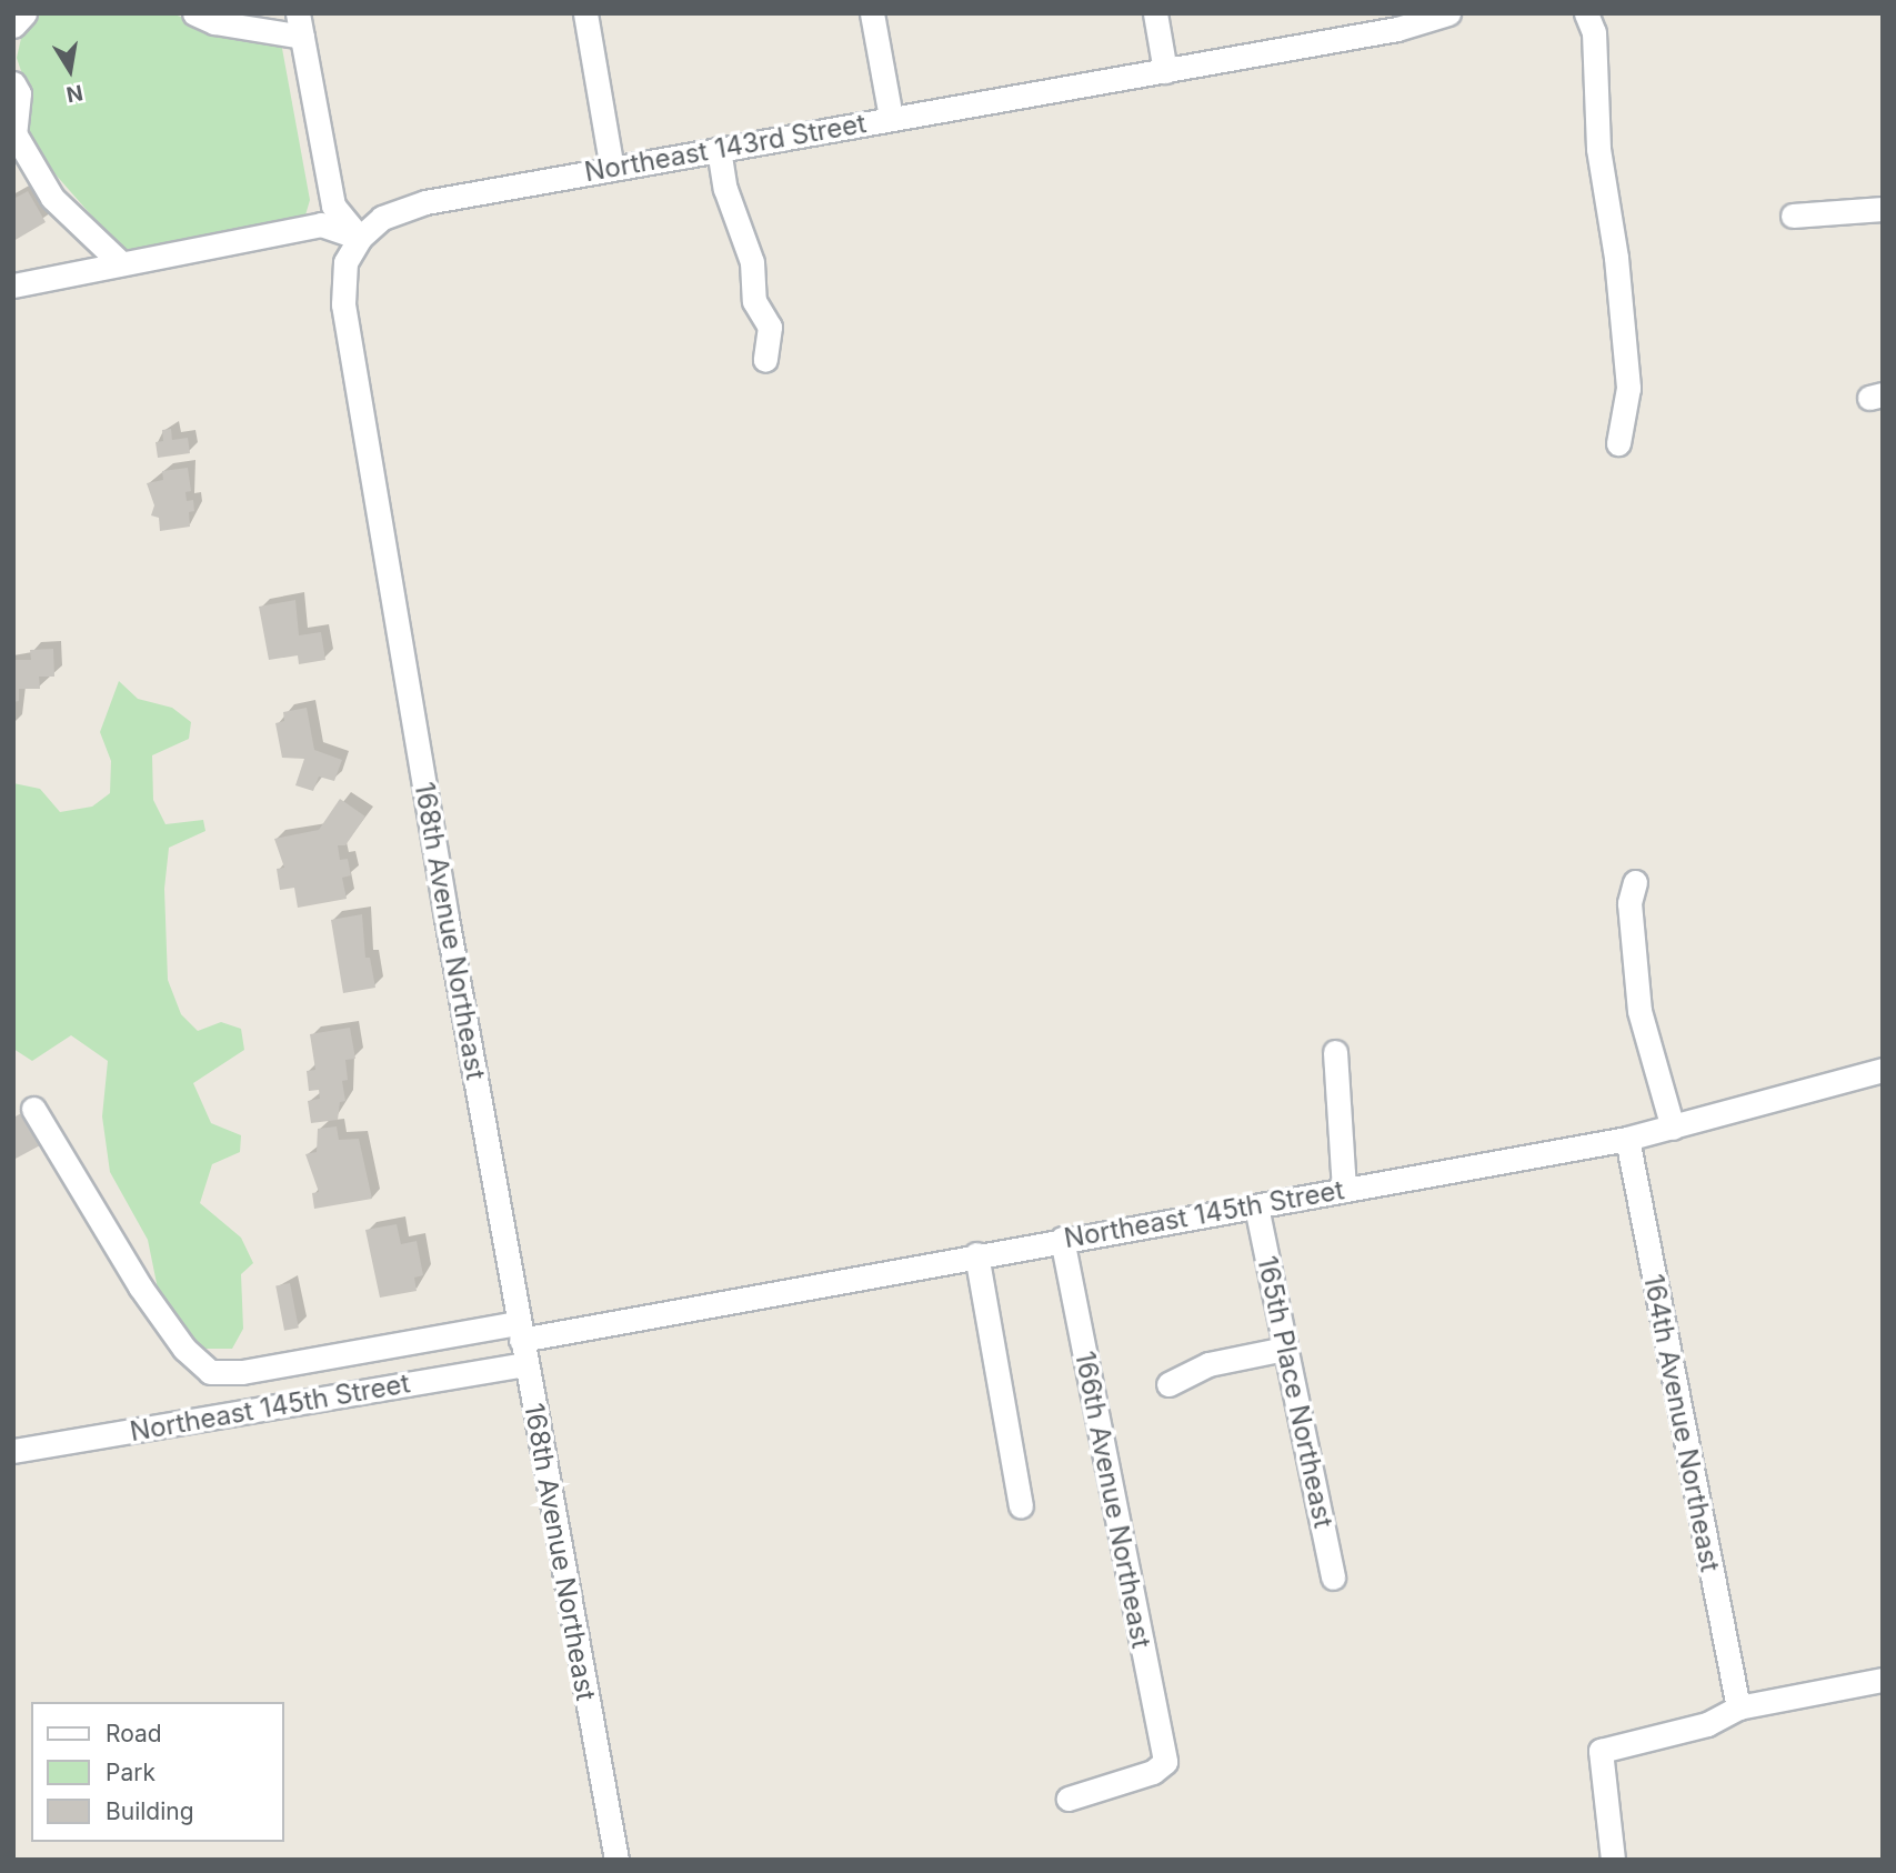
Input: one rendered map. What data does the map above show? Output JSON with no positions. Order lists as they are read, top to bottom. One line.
{"streets":{"street":["Northeast 143rd Street","168th Avenue Northeast","Northeast 145th Street","165th Place Northeast","164th Avenue Northeast","166th Avenue Northeast"]},"crossings":[["Northeast 143rd Street","168th Avenue Northeast"],["168th Avenue Northeast","Northeast 145th Street"],["Northeast 145th Street","165th Place Northeast"],["Northeast 145th Street","164th Avenue Northeast"],["Northeast 145th Street","166th Avenue Northeast"]],"legend":["Road","Park","Building"],"north":"bottom"}
